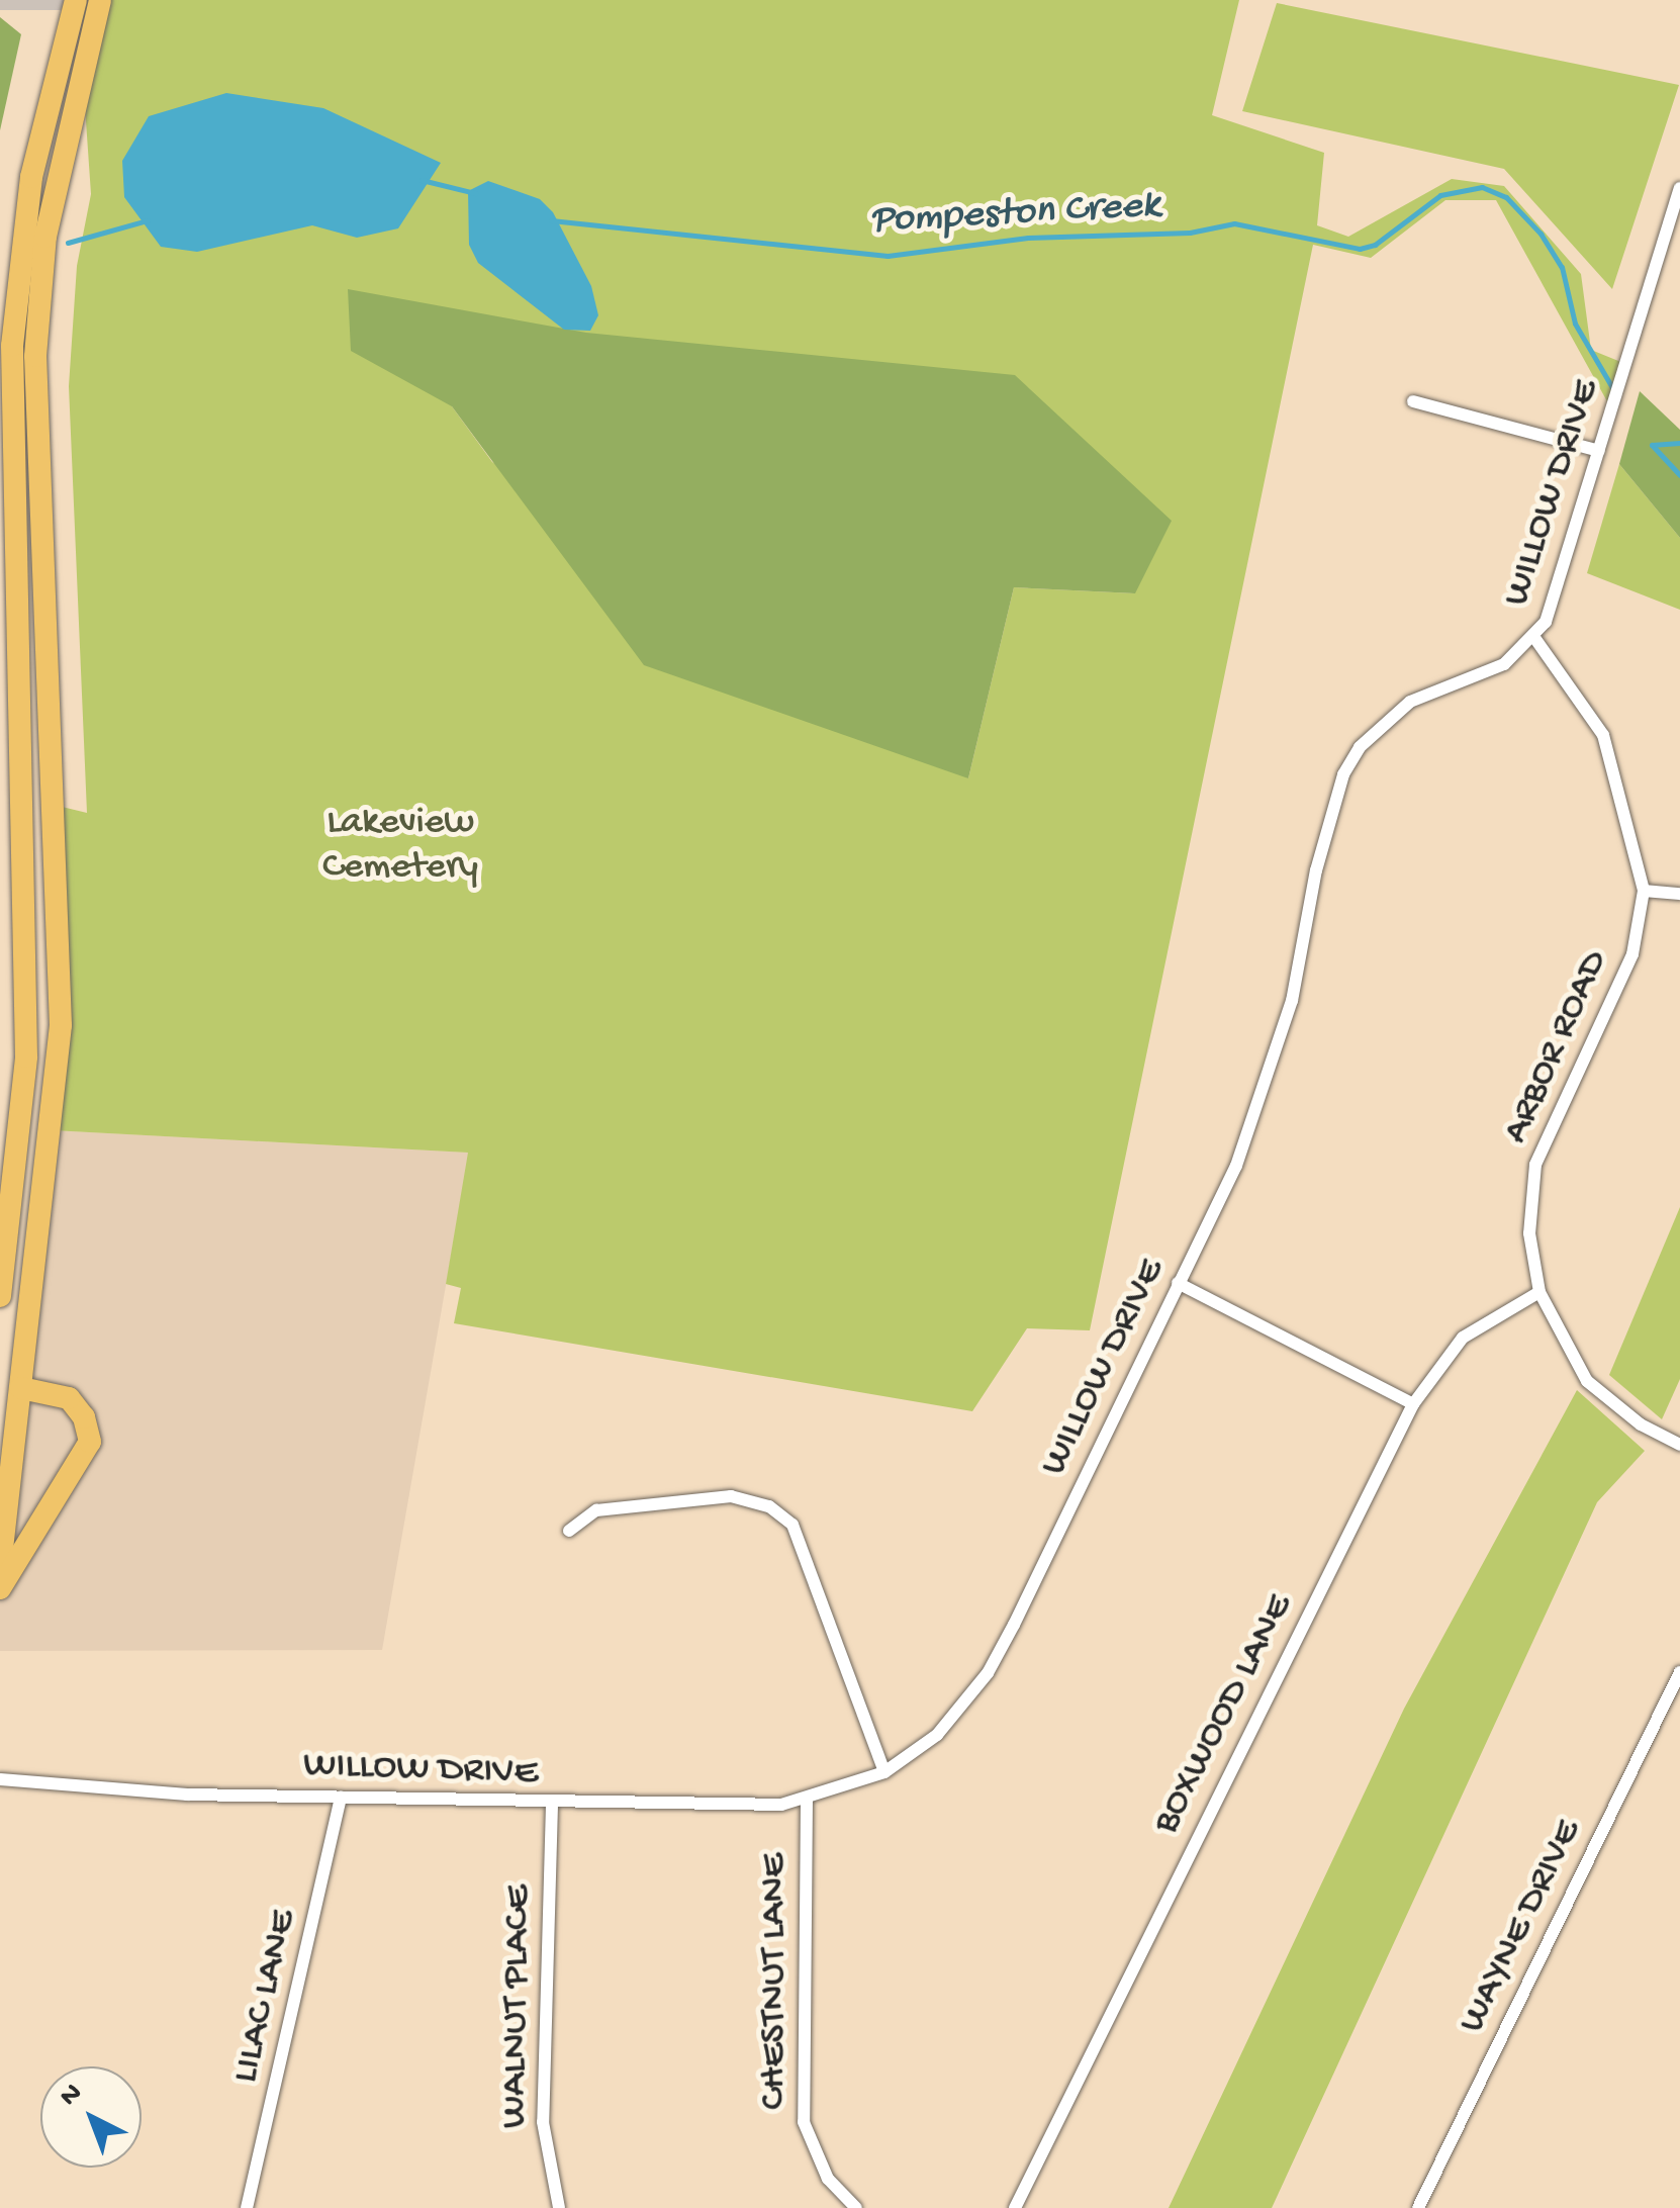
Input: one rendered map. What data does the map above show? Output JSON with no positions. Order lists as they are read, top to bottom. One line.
{"streets":{"street":["WILLOW DRIVE","ARBOR ROAD","BOXWOOD LANE","WAYNE DRIVE","CHESTNUT LANE","LILAC LANE","WALNUT PLACE"]},"crossings":[["WILLOW DRIVE","ARBOR ROAD"],["WILLOW DRIVE","CHESTNUT LANE"],["WILLOW DRIVE","LILAC LANE"],["WILLOW DRIVE","WALNUT PLACE"],["ARBOR ROAD","BOXWOOD LANE"]],"water":["Pompeston Creek"],"parks":["Lakeview Cemetery"],"north":"top left"}
